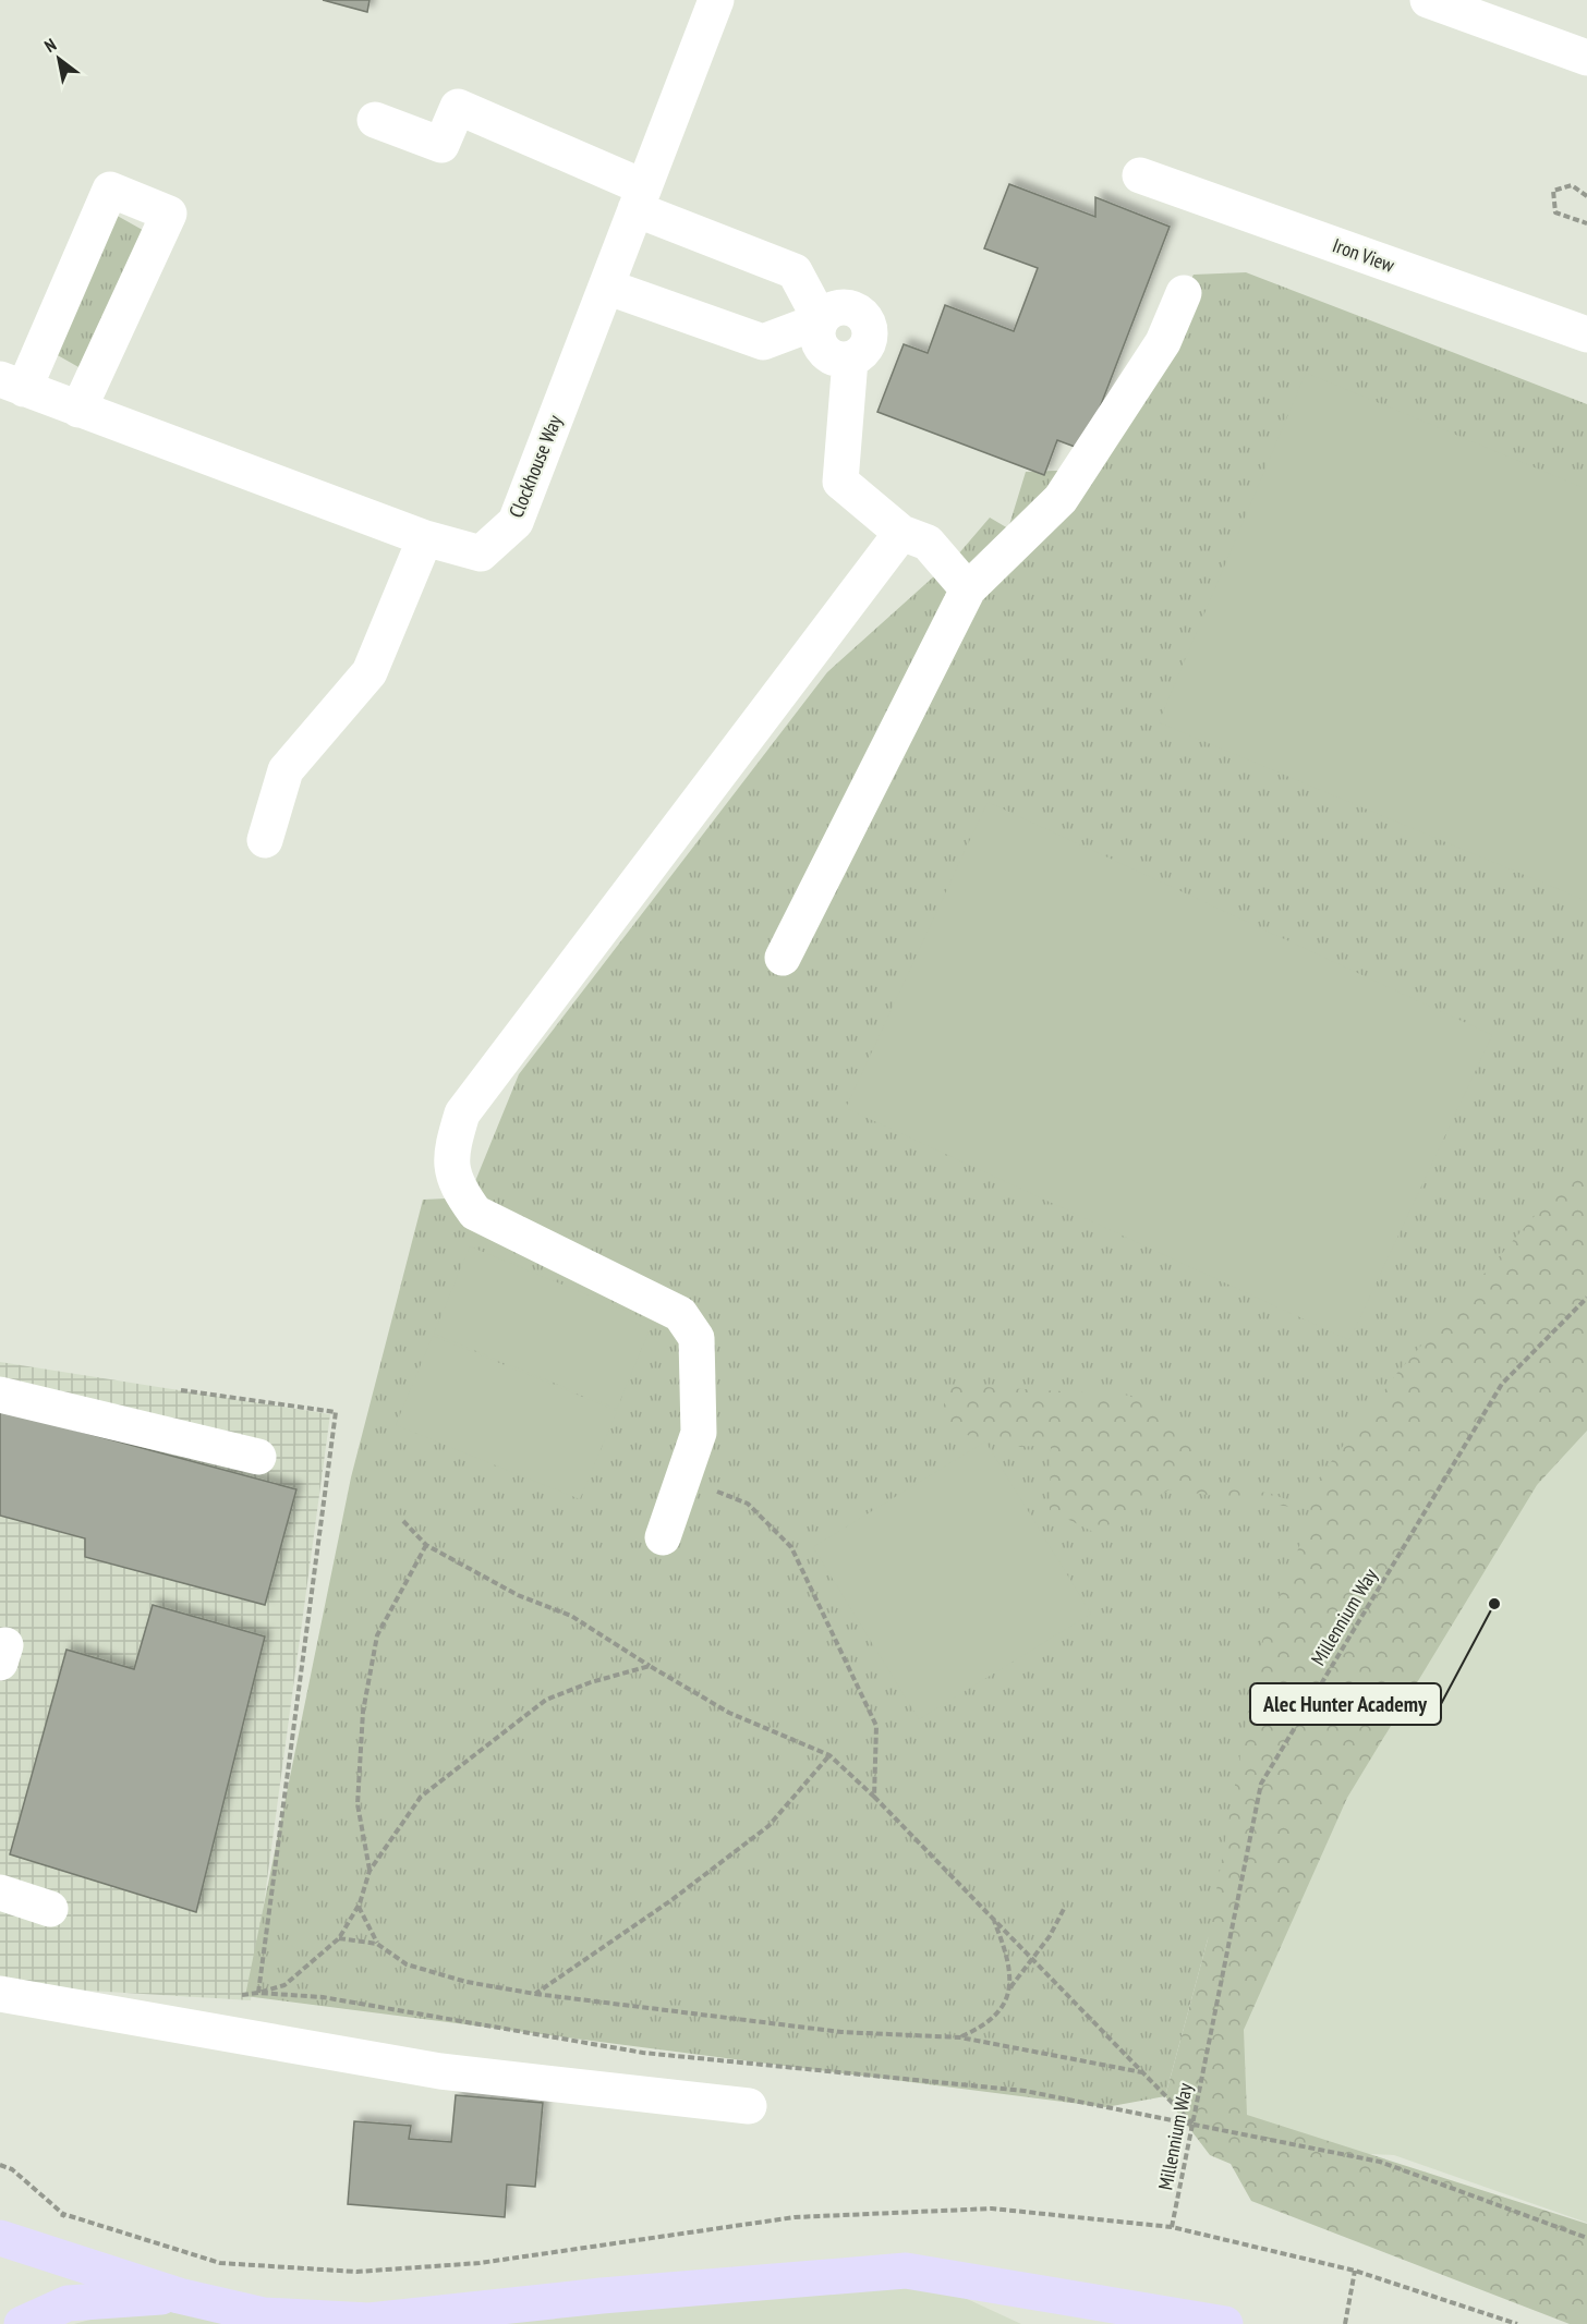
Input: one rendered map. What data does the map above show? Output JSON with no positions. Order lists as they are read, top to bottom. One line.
{"streets":{"street":["Iron View","Clockhouse Way"],"path":["Millennium Way"]},"places":["Alec Hunter Academy"],"north":"top left"}
